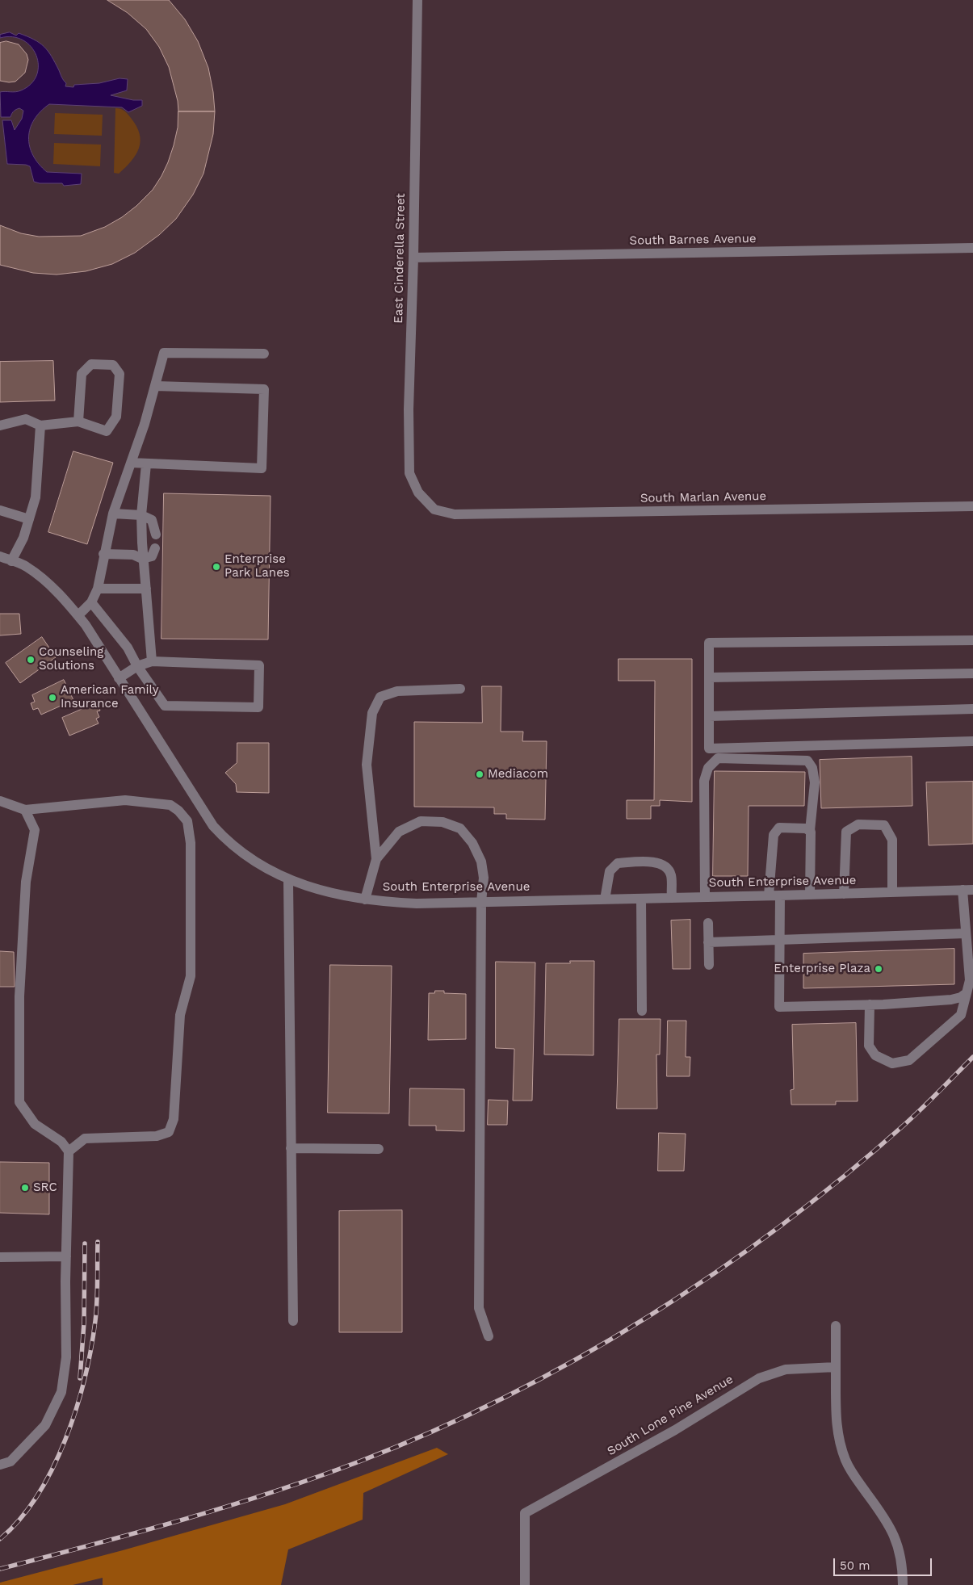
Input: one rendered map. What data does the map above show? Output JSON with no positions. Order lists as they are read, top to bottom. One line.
{"streets":{"street":["South Barnes Avenue","East Cinderella Street","South Marlan Avenue","South Enterprise Avenue","South Lone Pine Avenue"]},"crossings":[["South Barnes Avenue","East Cinderella Street"],["East Cinderella Street","South Marlan Avenue"]],"places":["Enterprise Park Lanes","Counseling Solutions","American Family Insurance","Mediacom","Enterprise Plaza","SRC"],"scale_bar":"50 m"}
